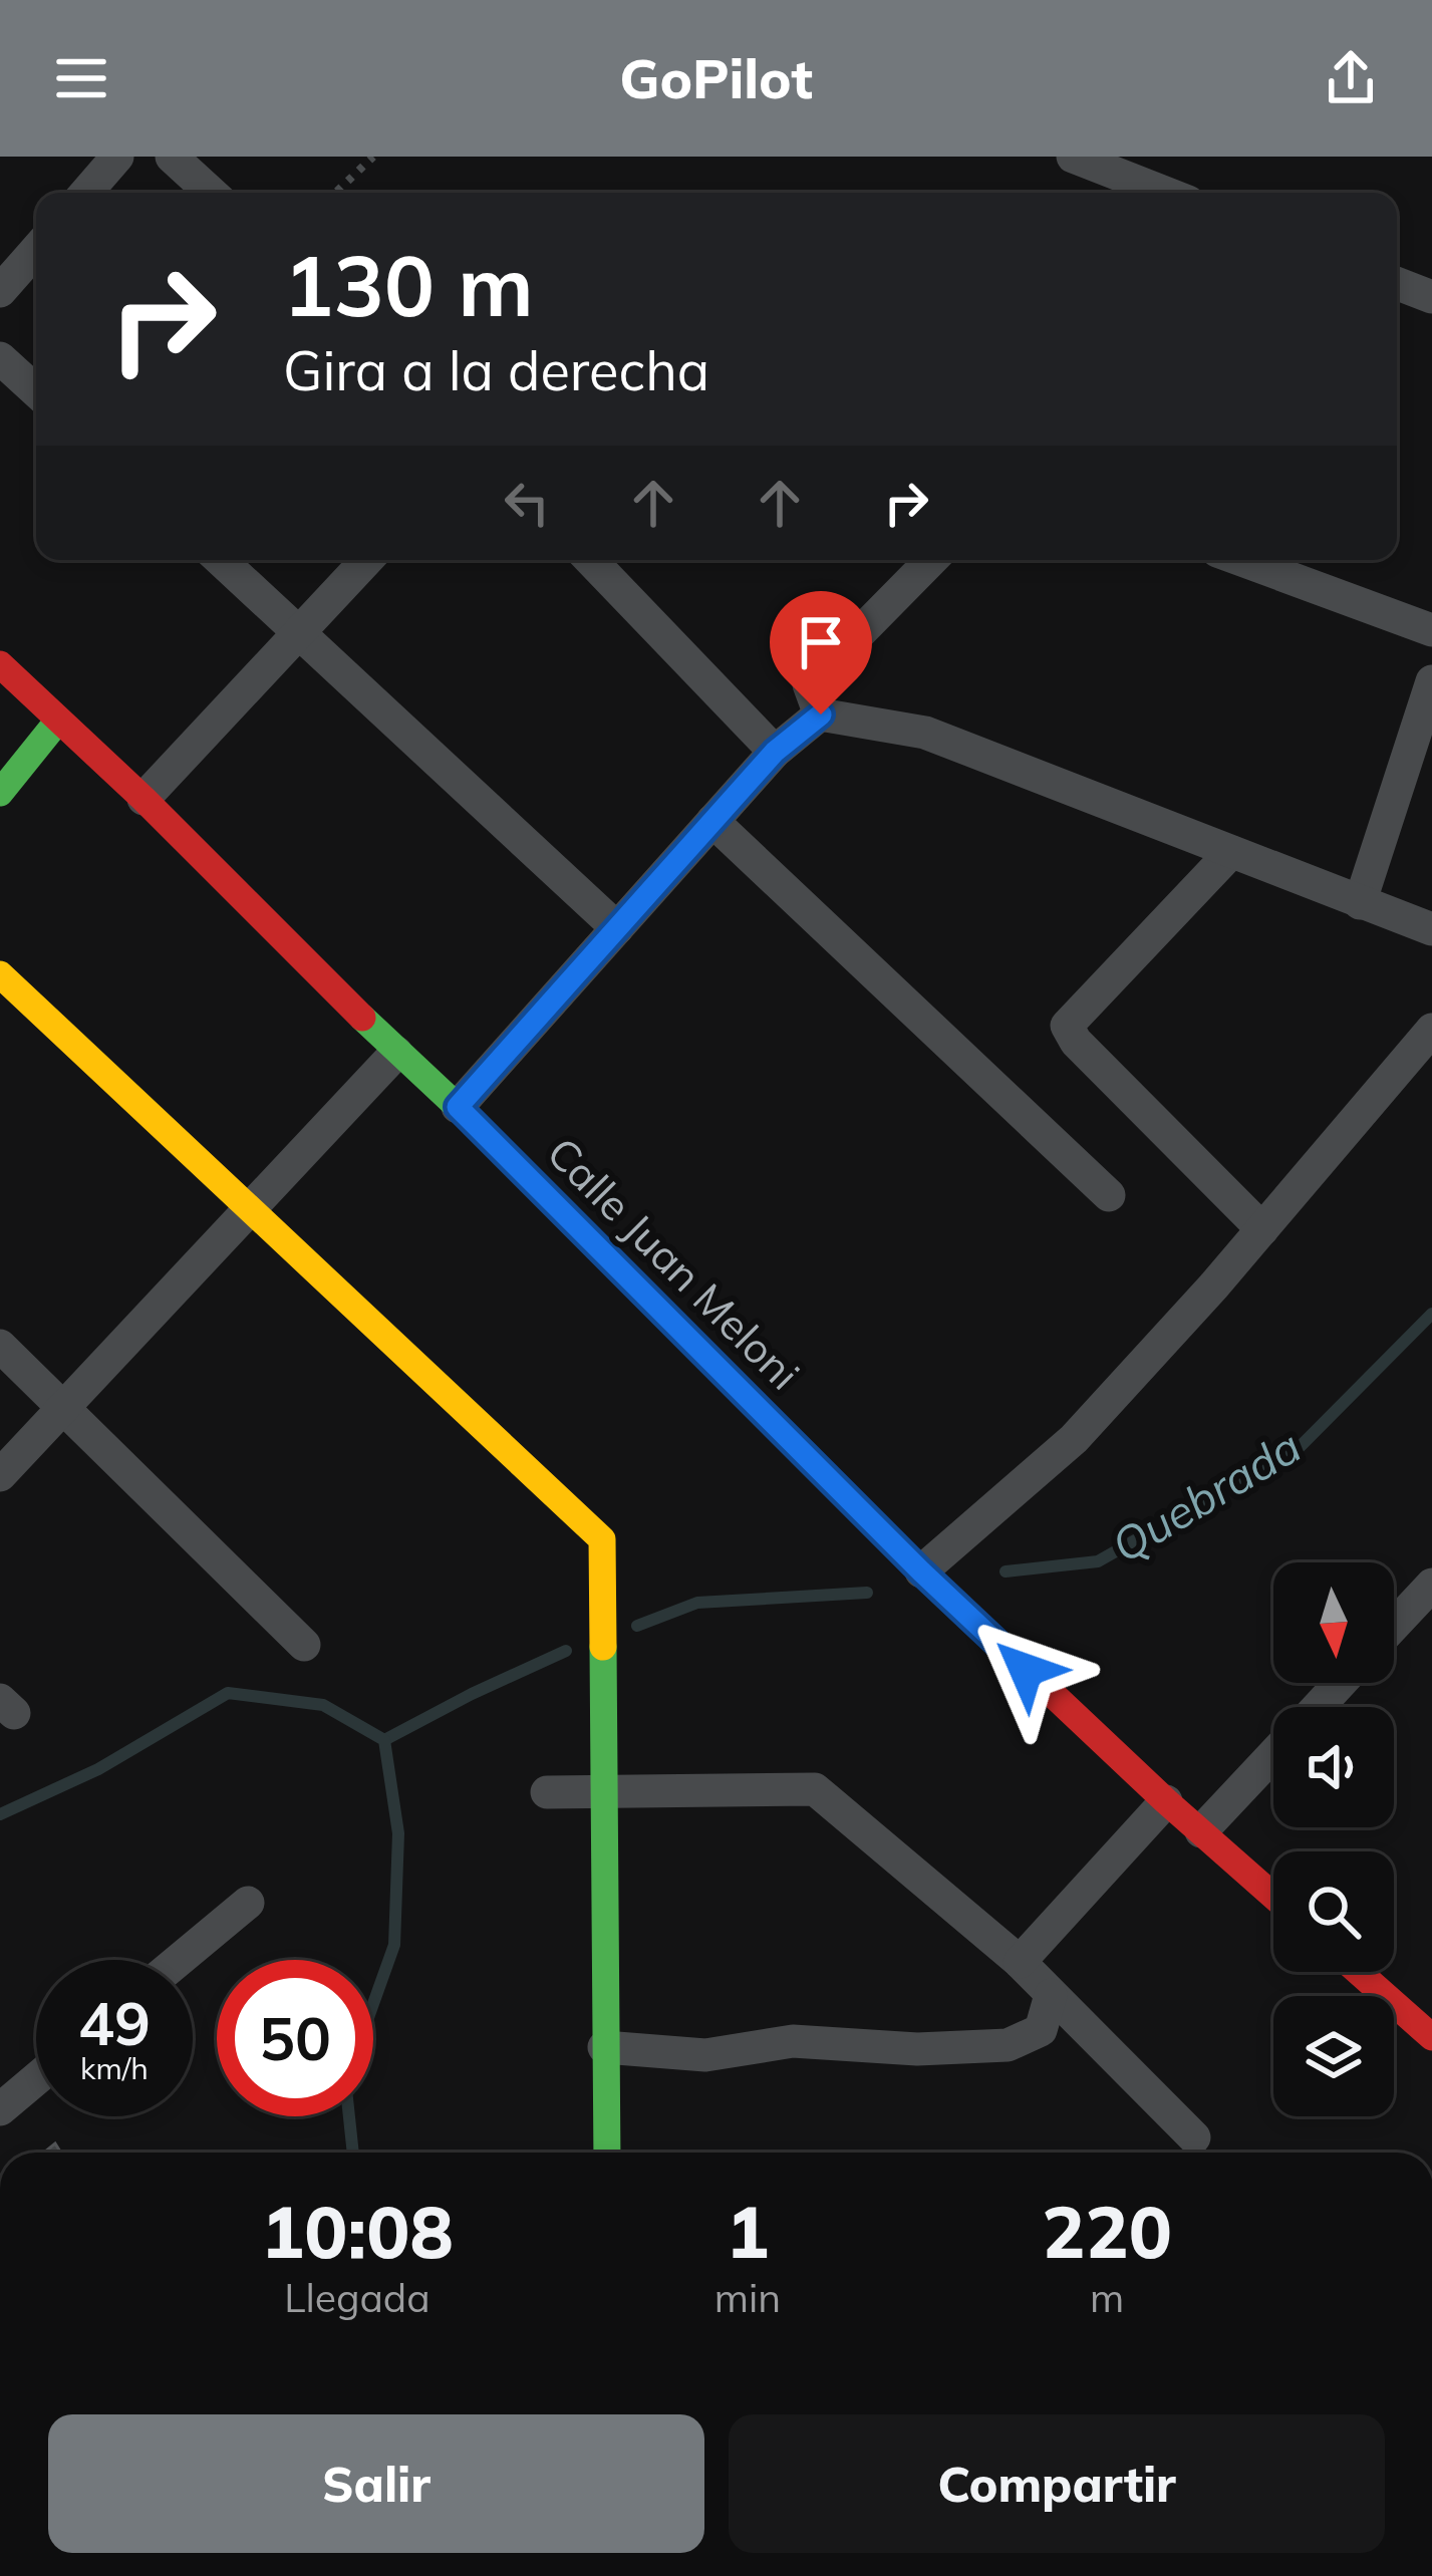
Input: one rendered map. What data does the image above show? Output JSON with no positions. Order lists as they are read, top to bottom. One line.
{"streets":{"main road":["Calle Juan Meloni"]},"water":["Quebrada"],"north":"bottom","page":{"header":"GoPilot","turn":["130 m","Gira a la derecha"],"speed":"49 km/h","limit":"50","eta":["10:08","Llegada","1","min","220","m"],"buttons":["Salir","Compartir"]}}
